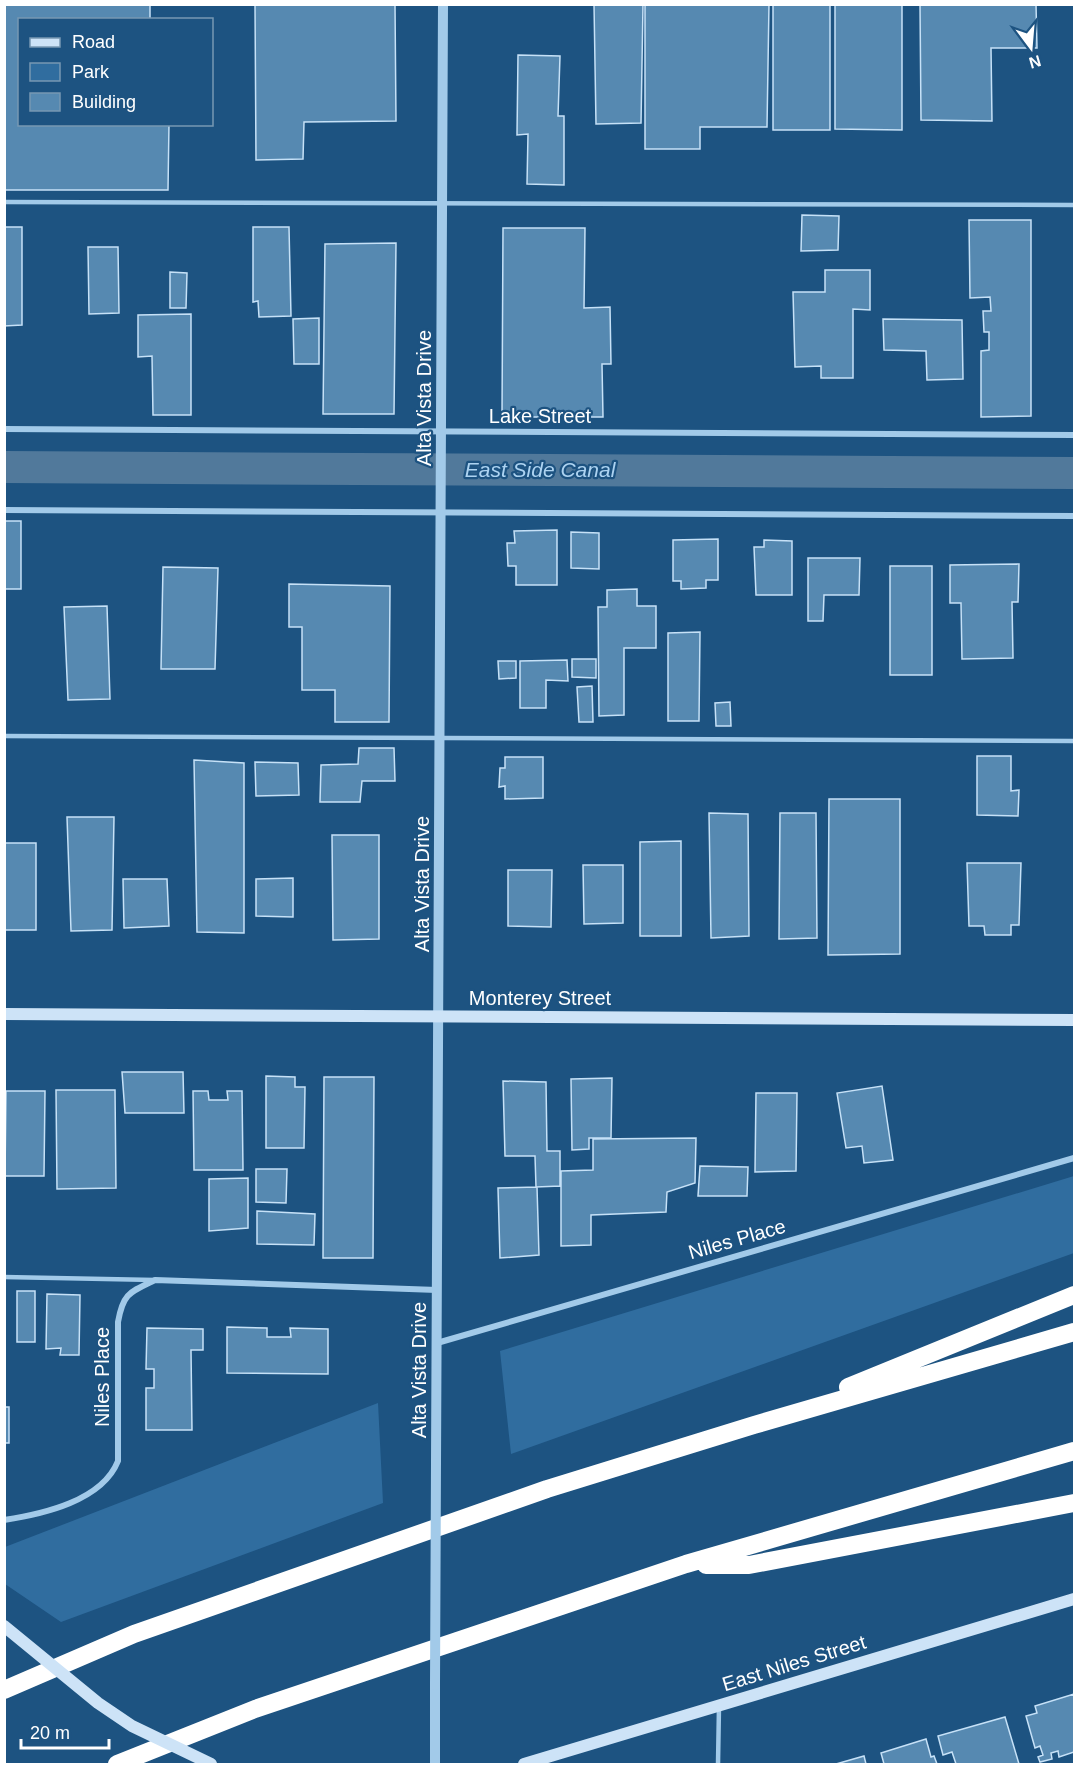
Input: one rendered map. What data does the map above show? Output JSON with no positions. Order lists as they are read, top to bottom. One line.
{"streets":{"main road":["Monterey Street","East Niles Street"],"street":["Alta Vista Drive","Lake Street","Niles Place"]},"crossings":[["Alta Vista Drive","Lake Street"],["Alta Vista Drive","Monterey Street"],["Alta Vista Drive","Niles Place"]],"water":["East Side Canal"],"legend":["Road","Park","Building"],"scale_bar":"20 m","north":"bottom"}
